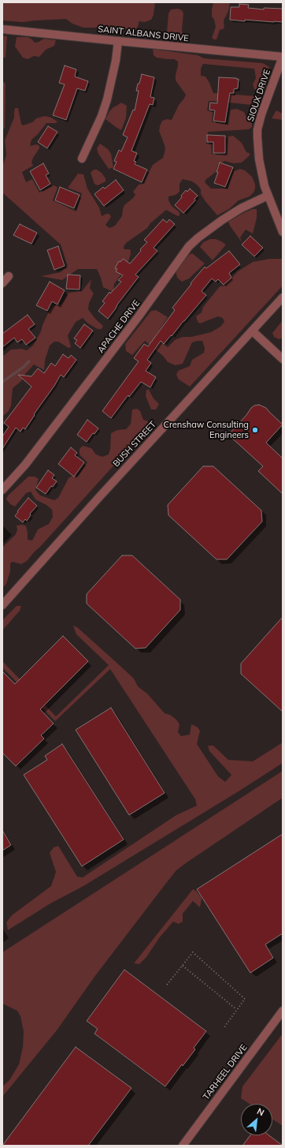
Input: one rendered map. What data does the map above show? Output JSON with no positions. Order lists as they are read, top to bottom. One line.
{"streets":{"street":["SAINT ALBANS DRIVE","SIOUX DRIVE","APACHE DRIVE","BUSH STREET","TARHEEL DRIVE"]},"crossings":[["SAINT ALBANS DRIVE","SIOUX DRIVE"],["SIOUX DRIVE","APACHE DRIVE"]],"places":["Crenshaw Consulting Engineers"],"north":"top right"}
